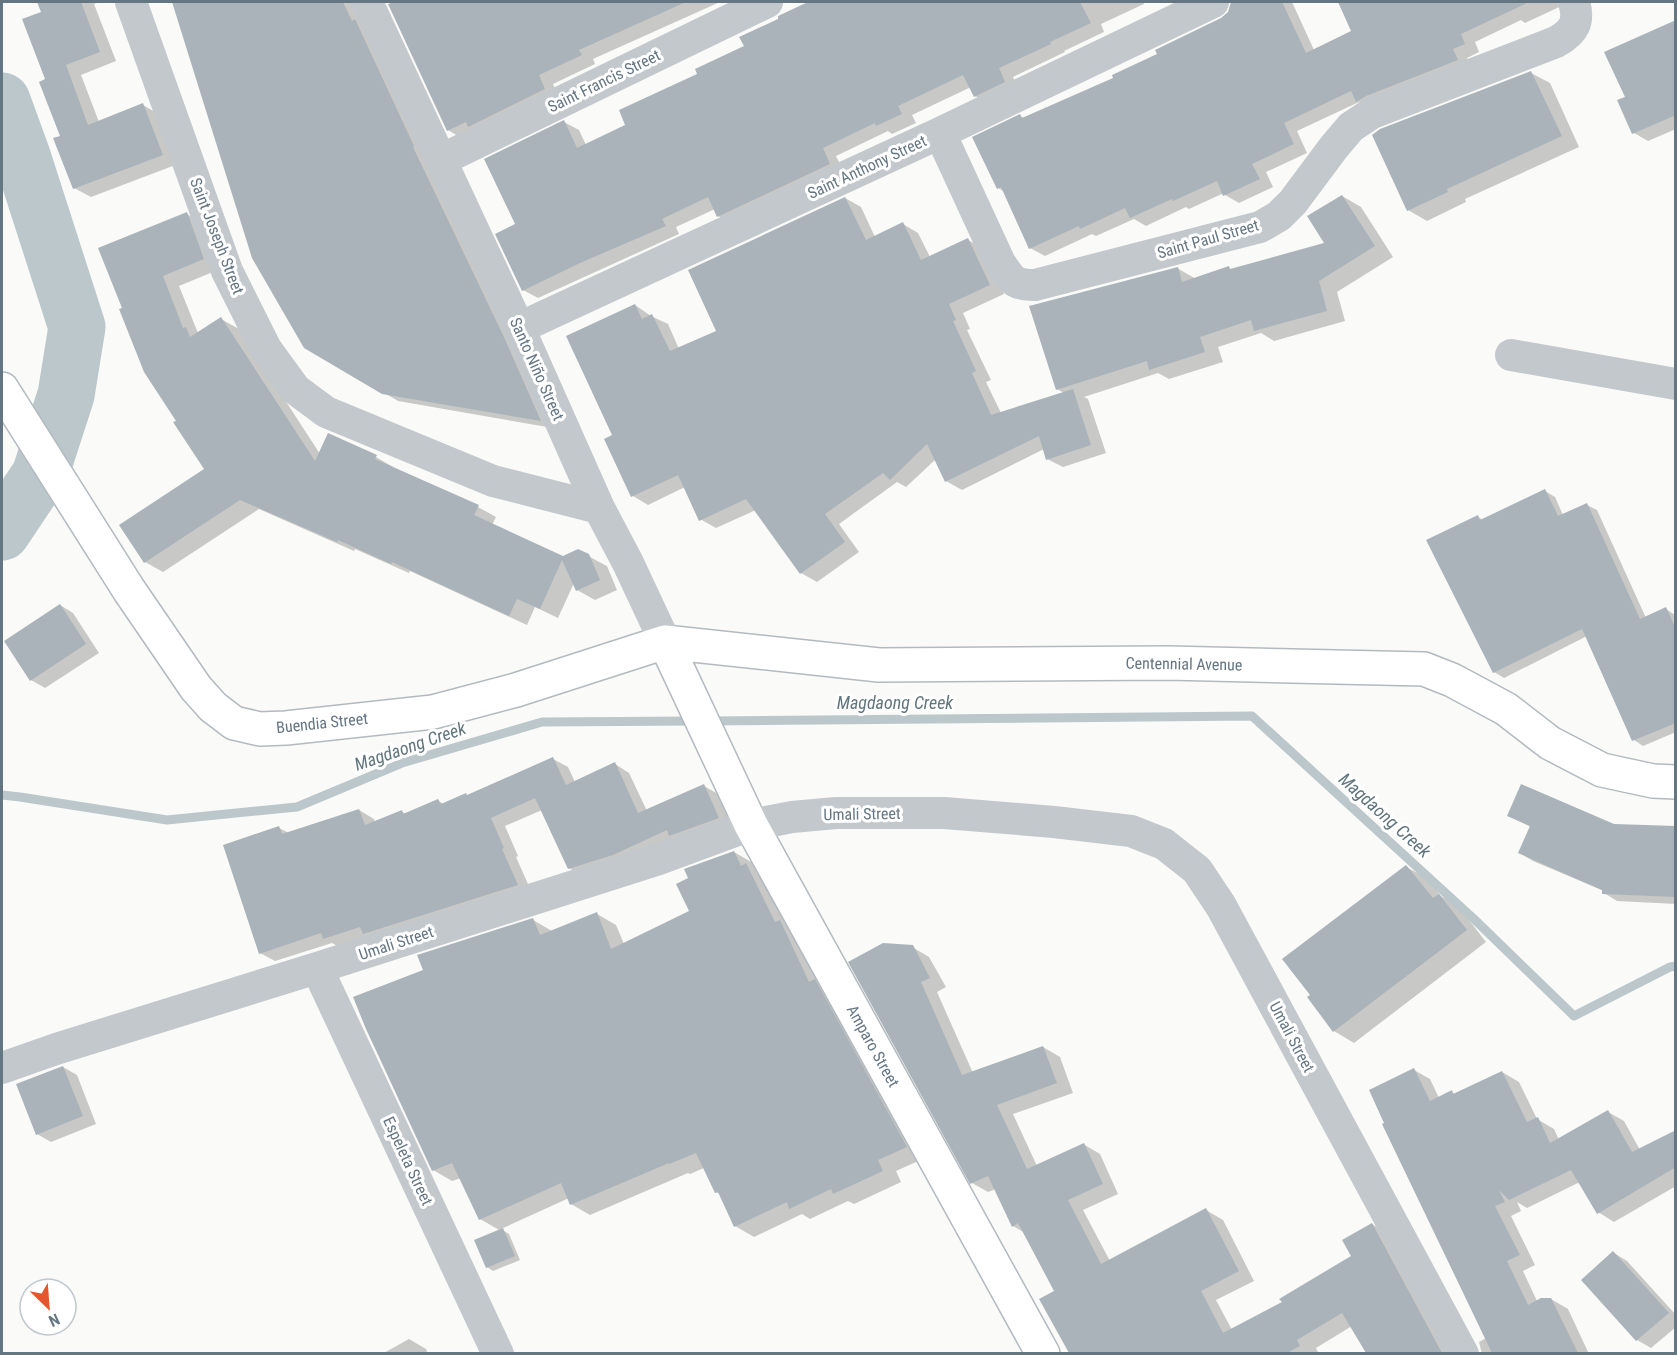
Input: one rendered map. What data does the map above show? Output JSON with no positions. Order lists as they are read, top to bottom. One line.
{"streets":{"street":["Saint Francis Street","Saint Anthony Street","Saint Joseph Street","Saint Paul Street","Santo Niño Street","Centennial Avenue","Buendia Street","Umali Street","Amparo Street","Espeleta Street"]},"crossings":[["Saint Francis Street","Santo Niño Street"],["Saint Anthony Street","Saint Paul Street"],["Saint Anthony Street","Santo Niño Street"],["Saint Joseph Street","Santo Niño Street"],["Santo Niño Street","Centennial Avenue"],["Santo Niño Street","Buendia Street"],["Santo Niño Street","Amparo Street"],["Centennial Avenue","Buendia Street"],["Umali Street","Amparo Street"],["Umali Street","Espeleta Street"]],"water":["Magdaong Creek"],"north":"bottom right"}
